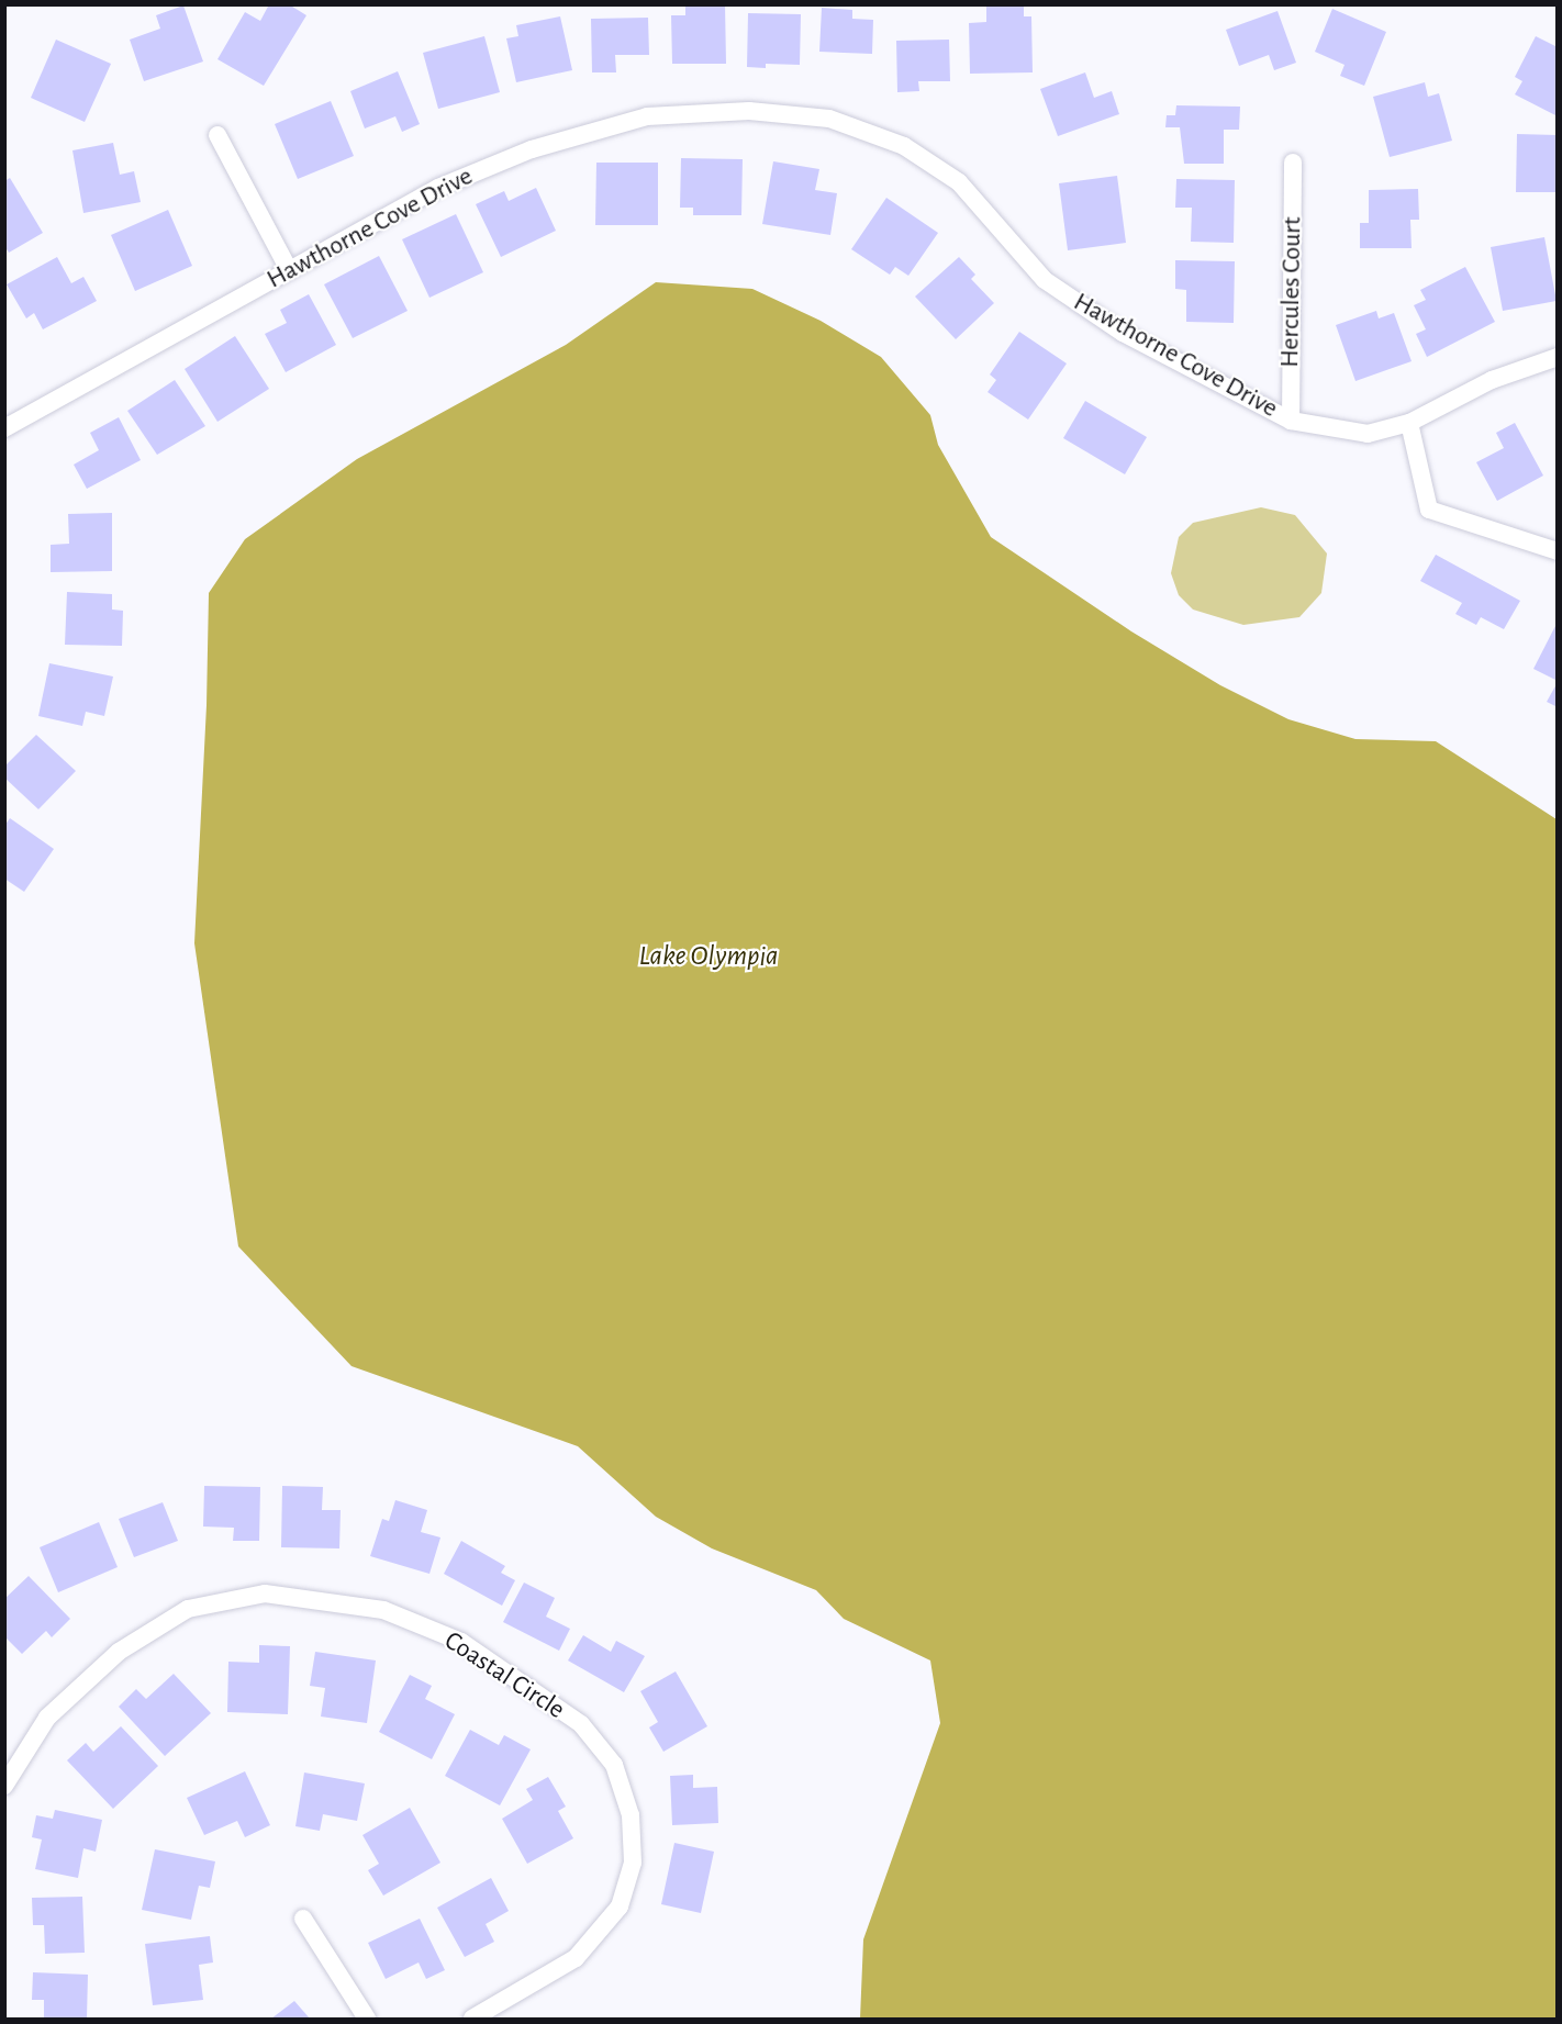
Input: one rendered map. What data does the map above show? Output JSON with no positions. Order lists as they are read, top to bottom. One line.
{"streets":{"street":["Hawthorne Cove Drive","Hercules Court","Coastal Circle"]},"crossings":[["Hawthorne Cove Drive","Hercules Court"]],"water":["Lake Olympia"]}
